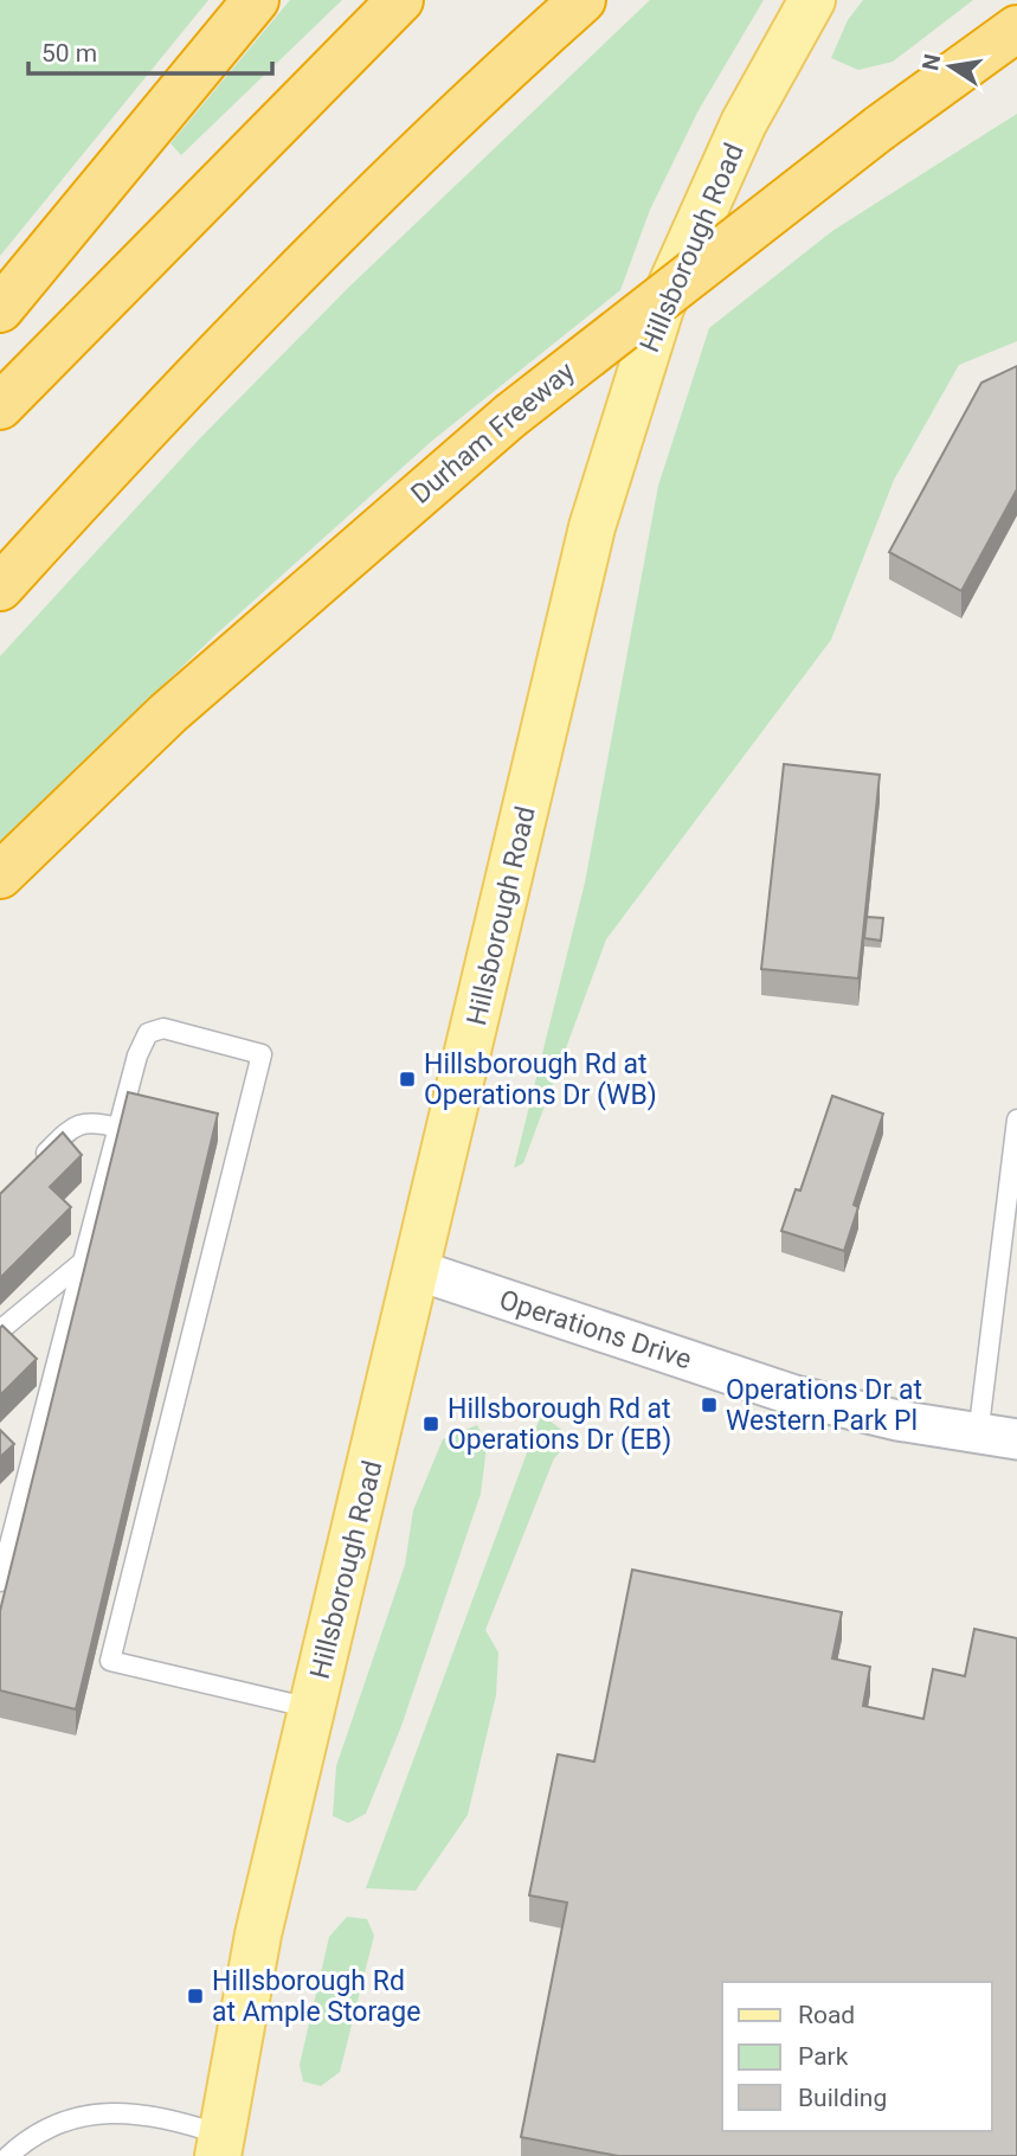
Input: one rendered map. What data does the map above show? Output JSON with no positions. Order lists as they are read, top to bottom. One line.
{"streets":{"highway":["Durham Freeway"],"main road":["Hillsborough Road"],"street":["Operations Drive"]},"crossings":[["Hillsborough Road","Operations Drive"]],"places":{"transit":["Hillsborough Rd at Operations Dr (WB)","Operations Dr at Western Park Pl","Hillsborough Rd at Operations Dr (EB)","Hillsborough Rd at Ample Storage"]},"legend":["Road","Park","Building"],"scale_bar":"50 m","north":"left"}
